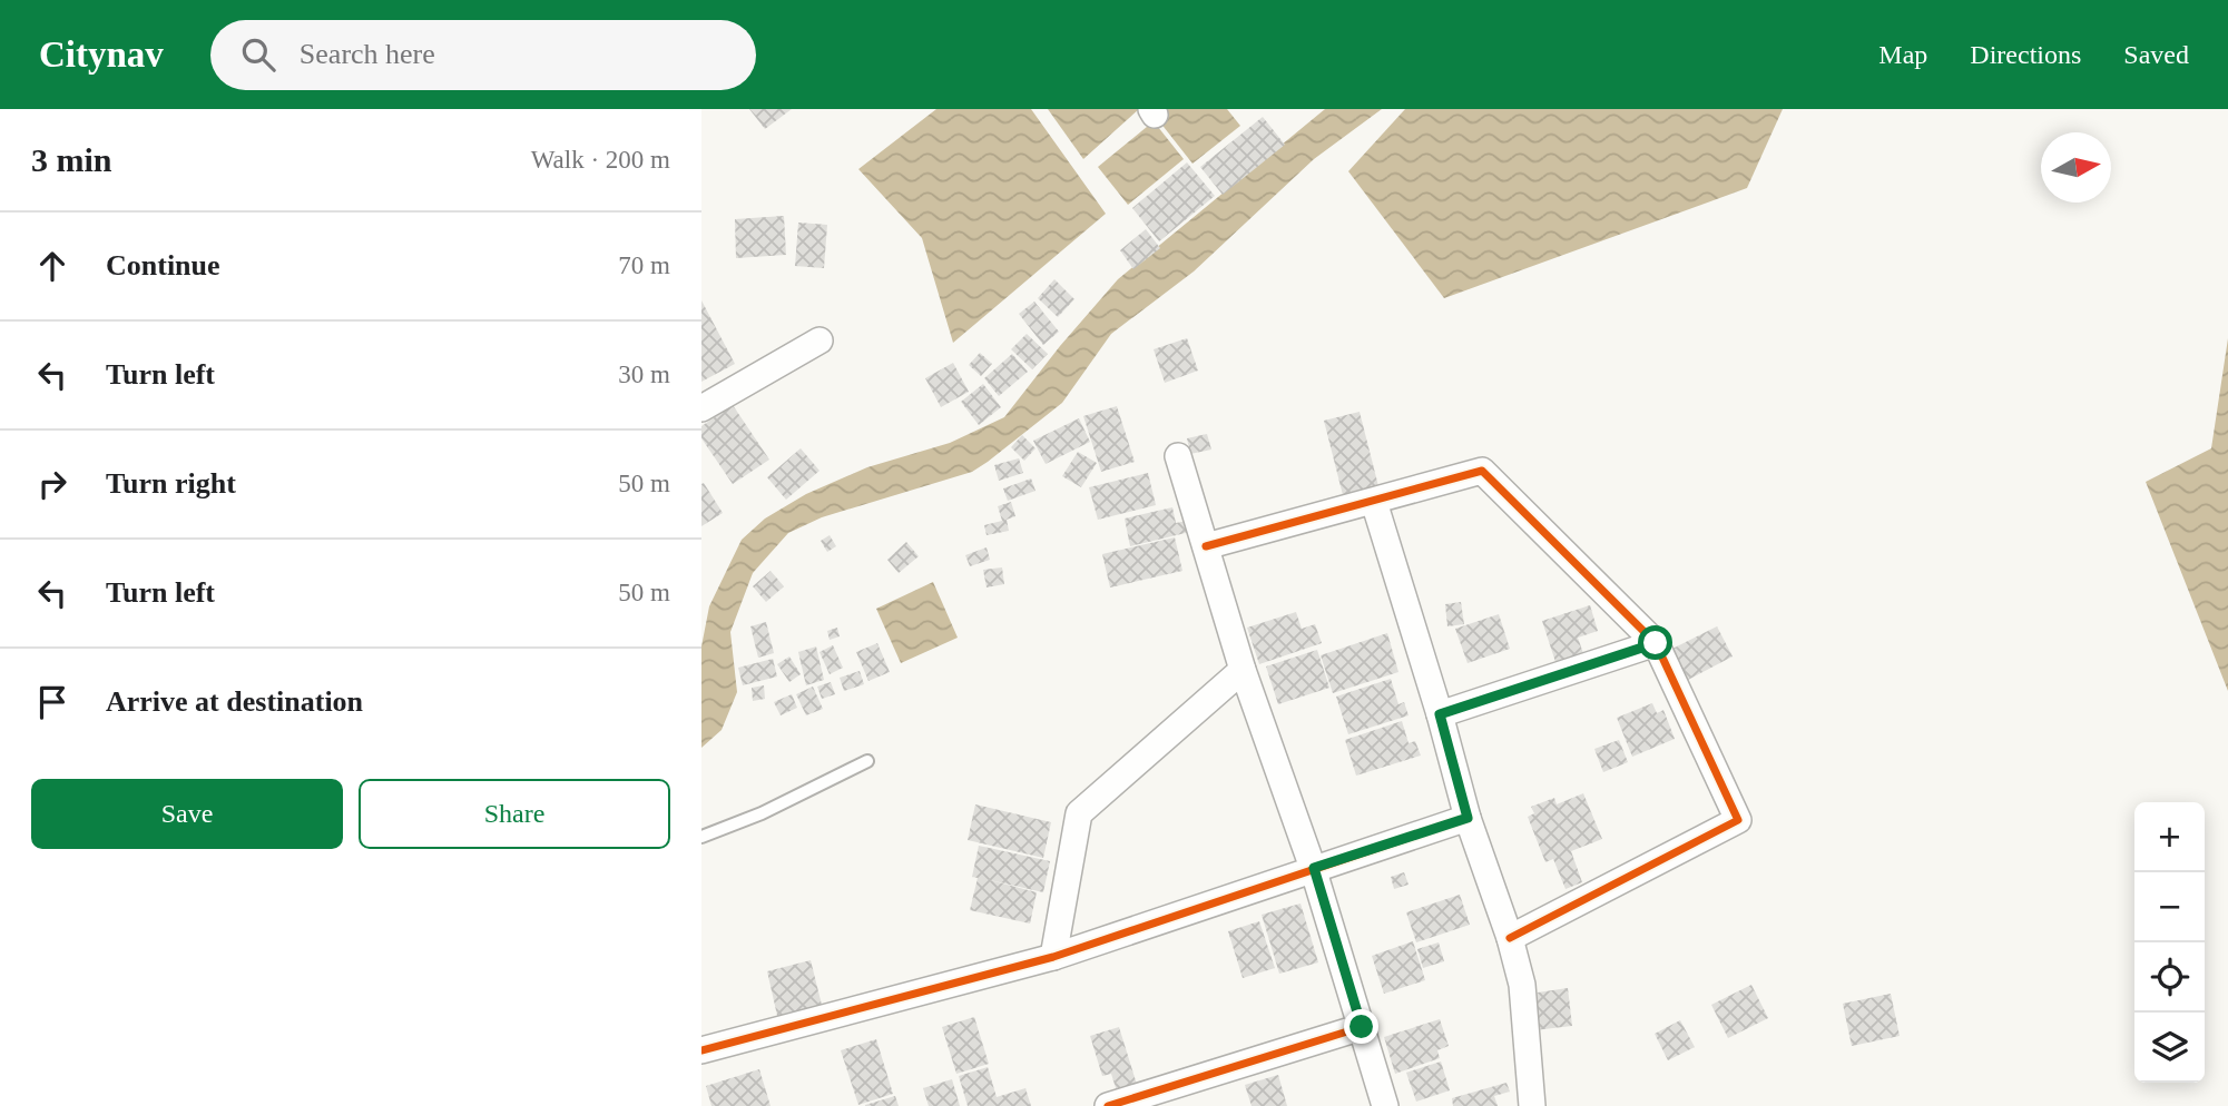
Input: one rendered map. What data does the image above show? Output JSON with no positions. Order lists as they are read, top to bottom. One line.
{"north":"right","page":{"header":"Citynav","search":"Search here","nav":["Map","Directions","Saved"],"heading":["3 min","Walk · 200 m"],"list":[["Continue","70 m"],["Turn left","30 m"],["Turn right","50 m"],["Turn left","50 m"],"Arrive at destination"],"buttons":["Save","Share"],"map_buttons":["+","−"]}}
